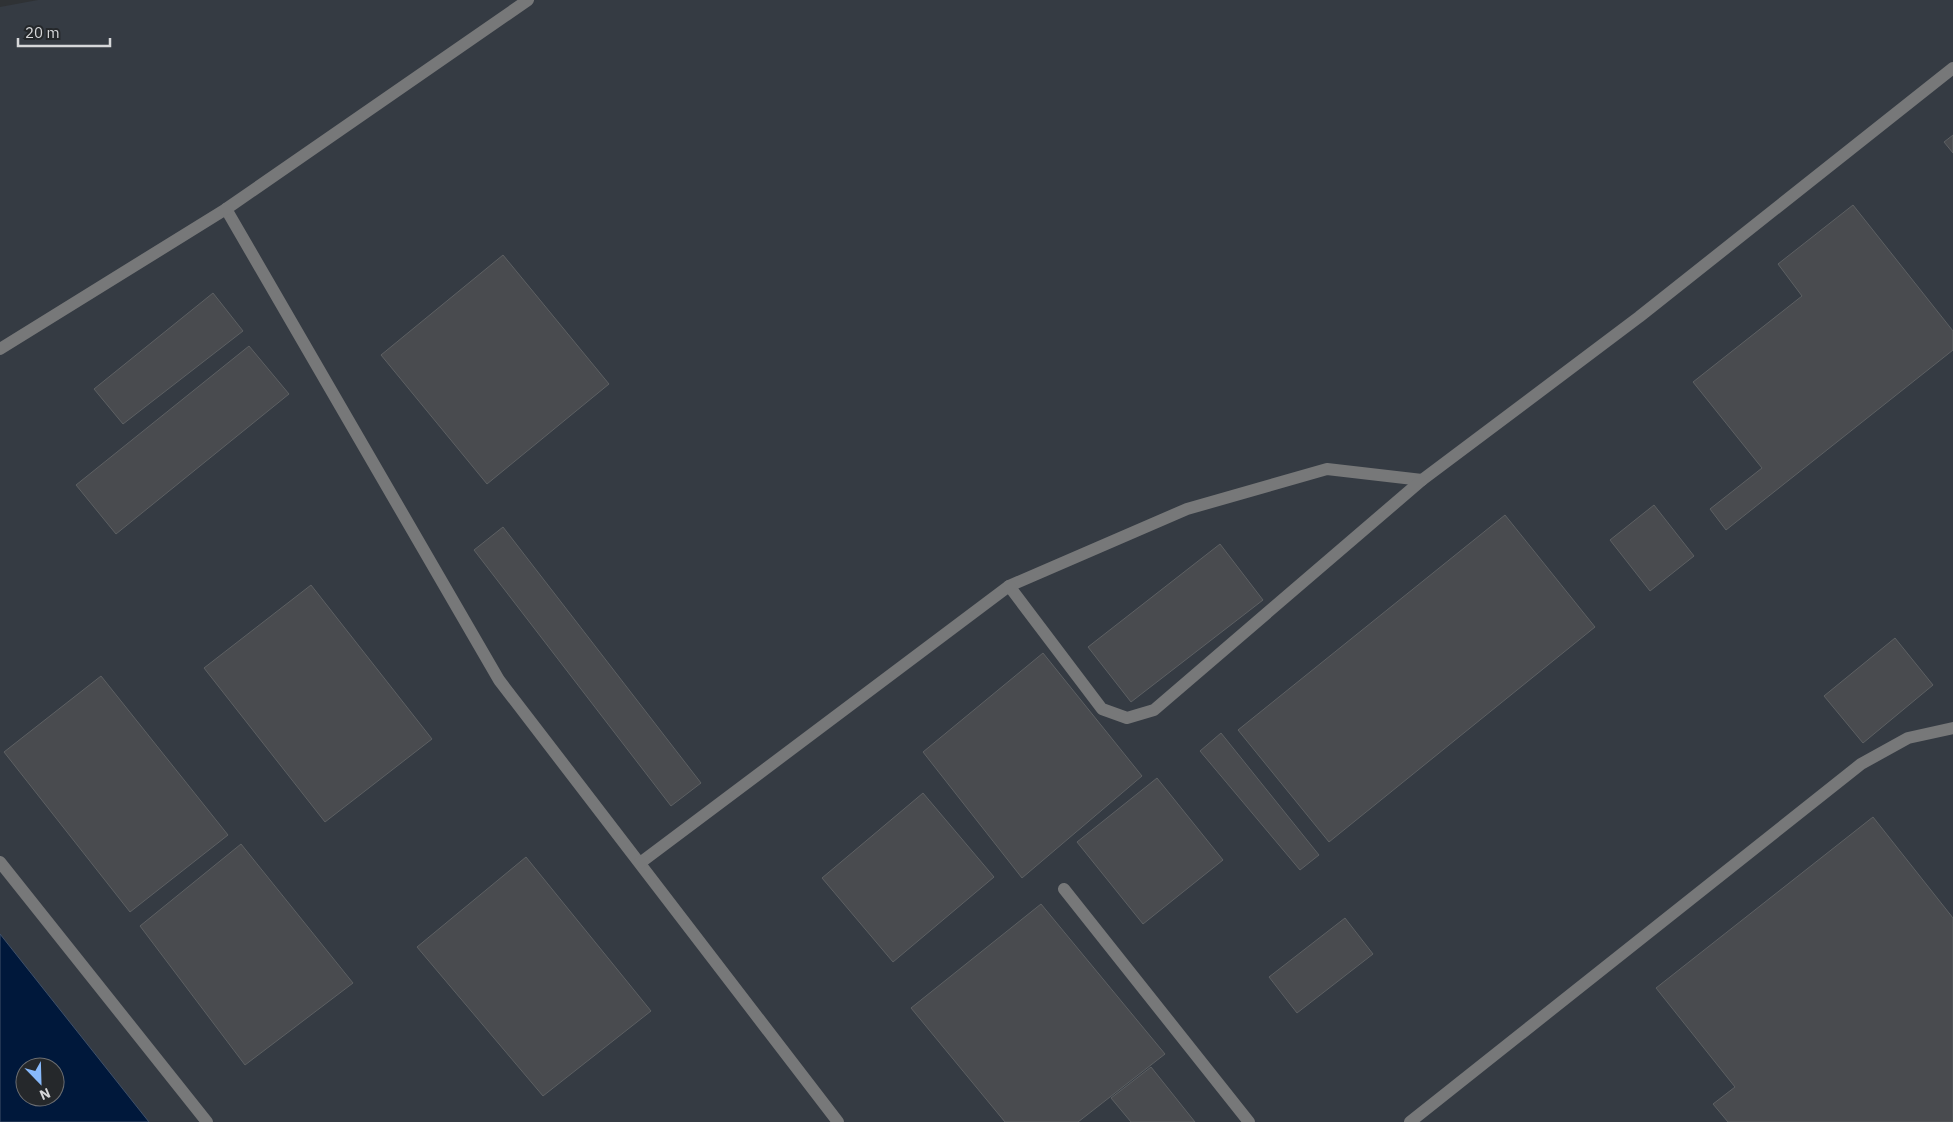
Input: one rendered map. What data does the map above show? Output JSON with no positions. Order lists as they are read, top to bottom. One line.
{"scale_bar":"20 m","north":"bottom right"}
